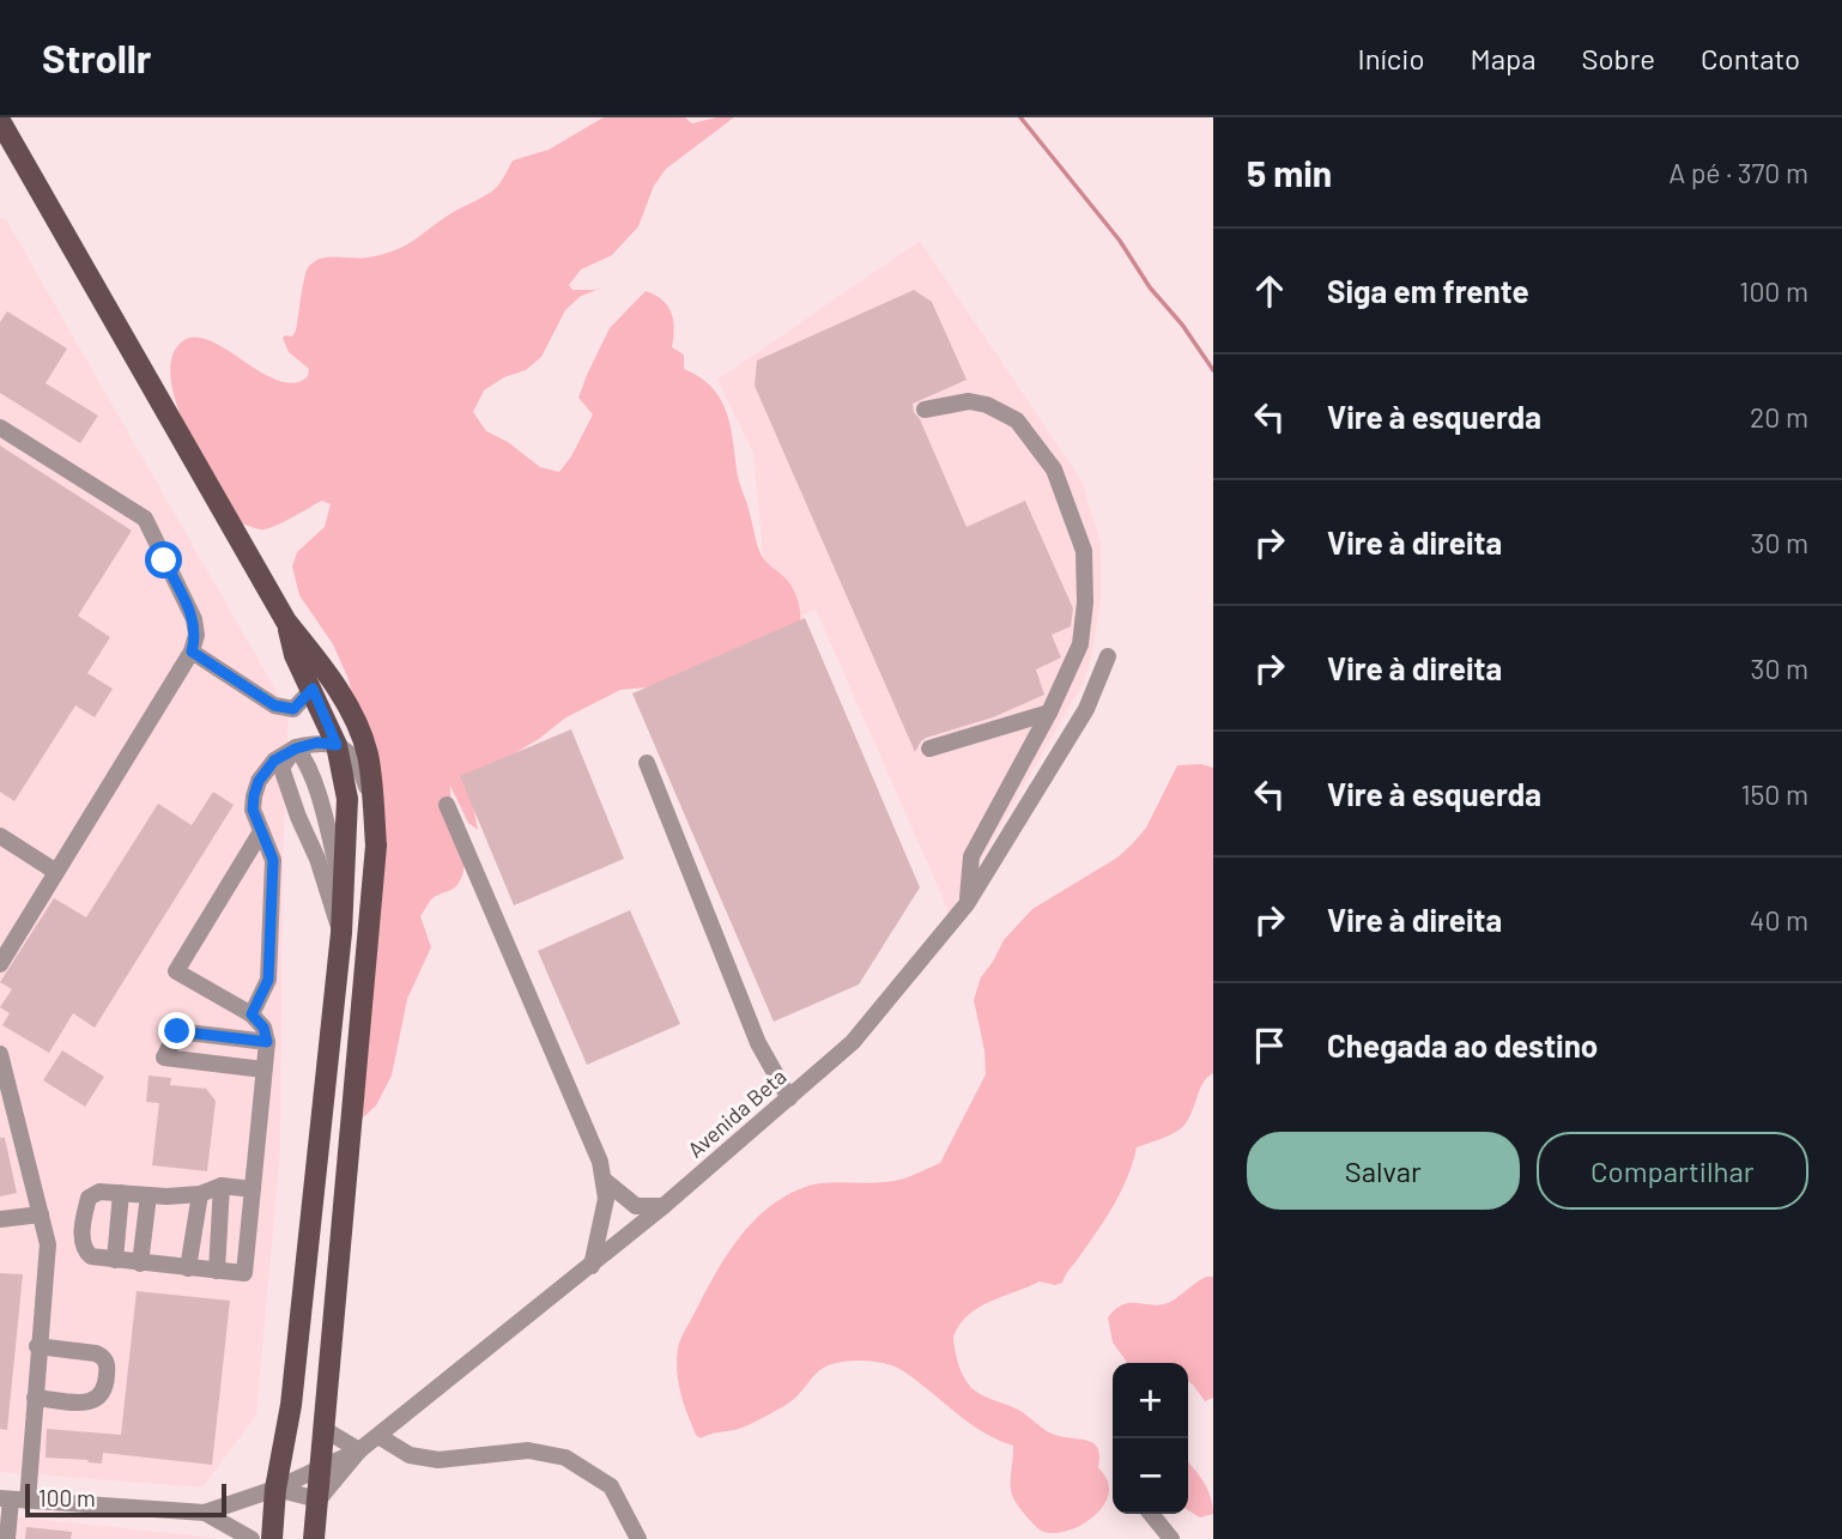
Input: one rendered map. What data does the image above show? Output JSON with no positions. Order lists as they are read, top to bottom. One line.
{"streets":{"street":["Avenida Beta"]},"scale_bar":"100 m","page":{"header":"Strollr","nav":["Início","Mapa","Sobre","Contato"],"heading":["5 min","A pé · 370 m"],"list":[["Siga em frente","100 m"],["Vire à esquerda","20 m"],["Vire à direita","30 m"],["Vire à direita","30 m"],["Vire à esquerda","150 m"],["Vire à direita","40 m"],"Chegada ao destino"],"buttons":["Salvar","Compartilhar"],"map_buttons":["+","−"],"scale":"100 m"}}
